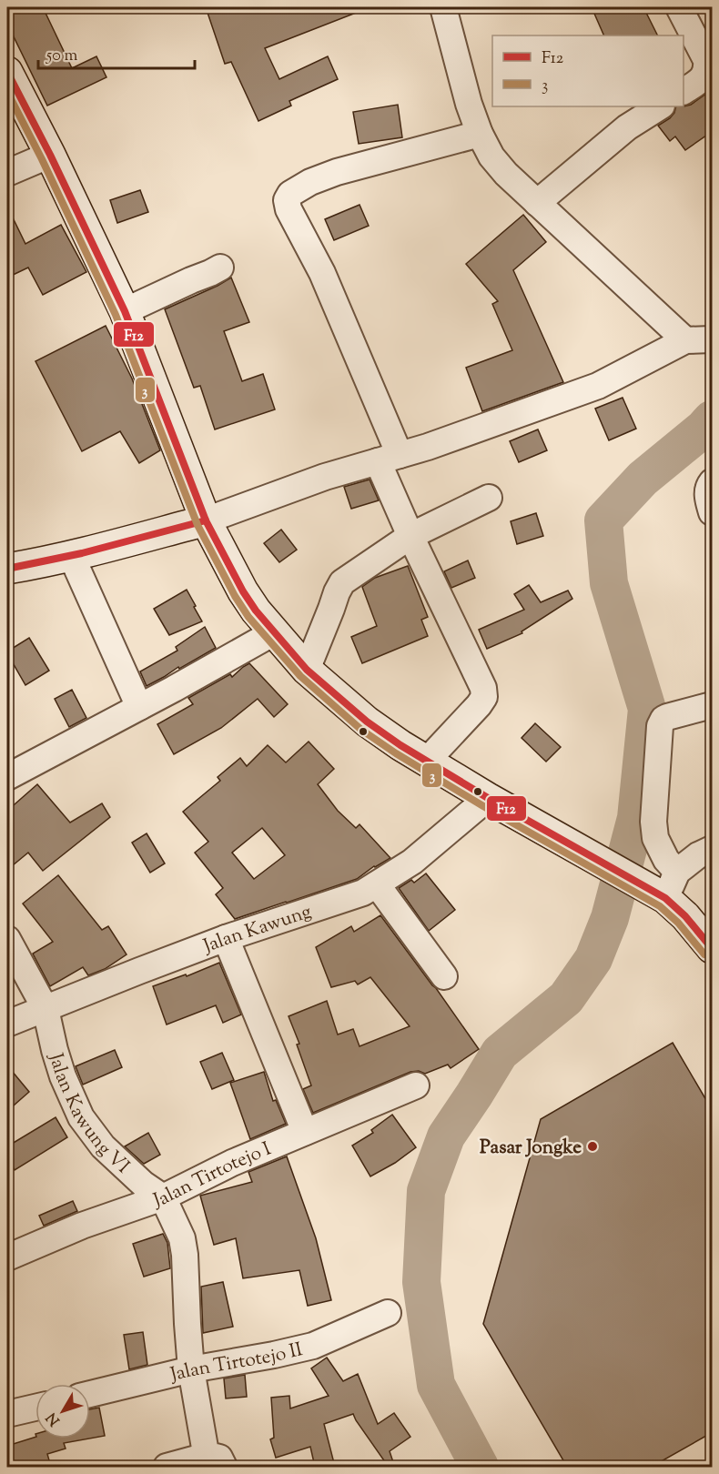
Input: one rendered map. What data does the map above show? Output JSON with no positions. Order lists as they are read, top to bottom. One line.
{"streets":{"street":["Jalan Kawung","Jalan Kawung VI","Jalan Tirtotejo I","Jalan Tirtotejo II"]},"crossings":[["Jalan Kawung","Jalan Kawung VI"],["Jalan Kawung VI","Jalan Tirtotejo I"]],"places":["Pasar Jongke"],"lines":["transit line F12","transit line 3"],"legend":["F12","3"],"scale_bar":"50 m","north":"bottom left"}
